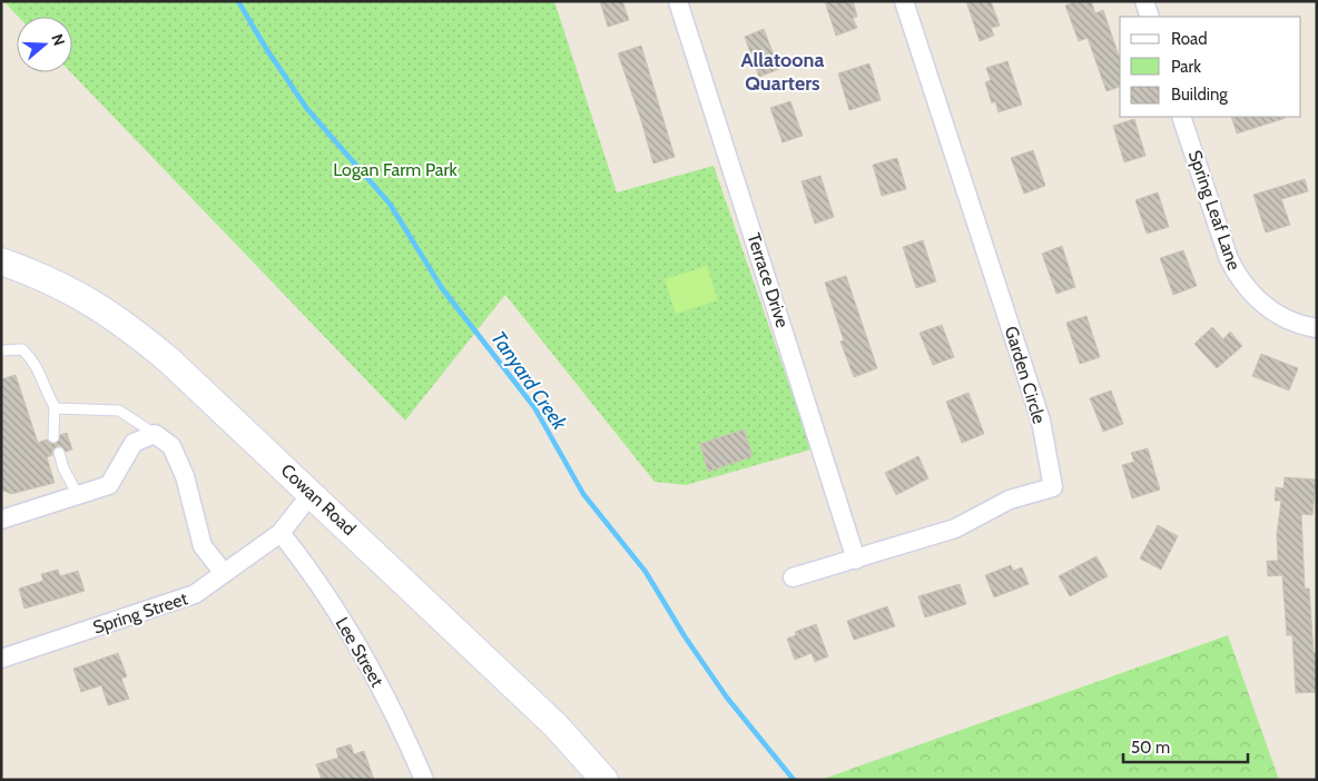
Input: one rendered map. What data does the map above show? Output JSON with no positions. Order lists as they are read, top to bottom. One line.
{"streets":{"main road":["Cowan Road"],"street":["Spring Leaf Lane","Terrace Drive","Garden Circle","Spring Street","Lee Street"]},"crossings":[["Terrace Drive","Garden Circle"],["Cowan Road","Spring Street"],["Spring Street","Lee Street"]],"districts":["Allatoona Quarters"],"water":["Tanyard Creek"],"parks":["Logan Farm Park"],"legend":["Road","Park","Building"],"scale_bar":"50 m","north":"right"}
